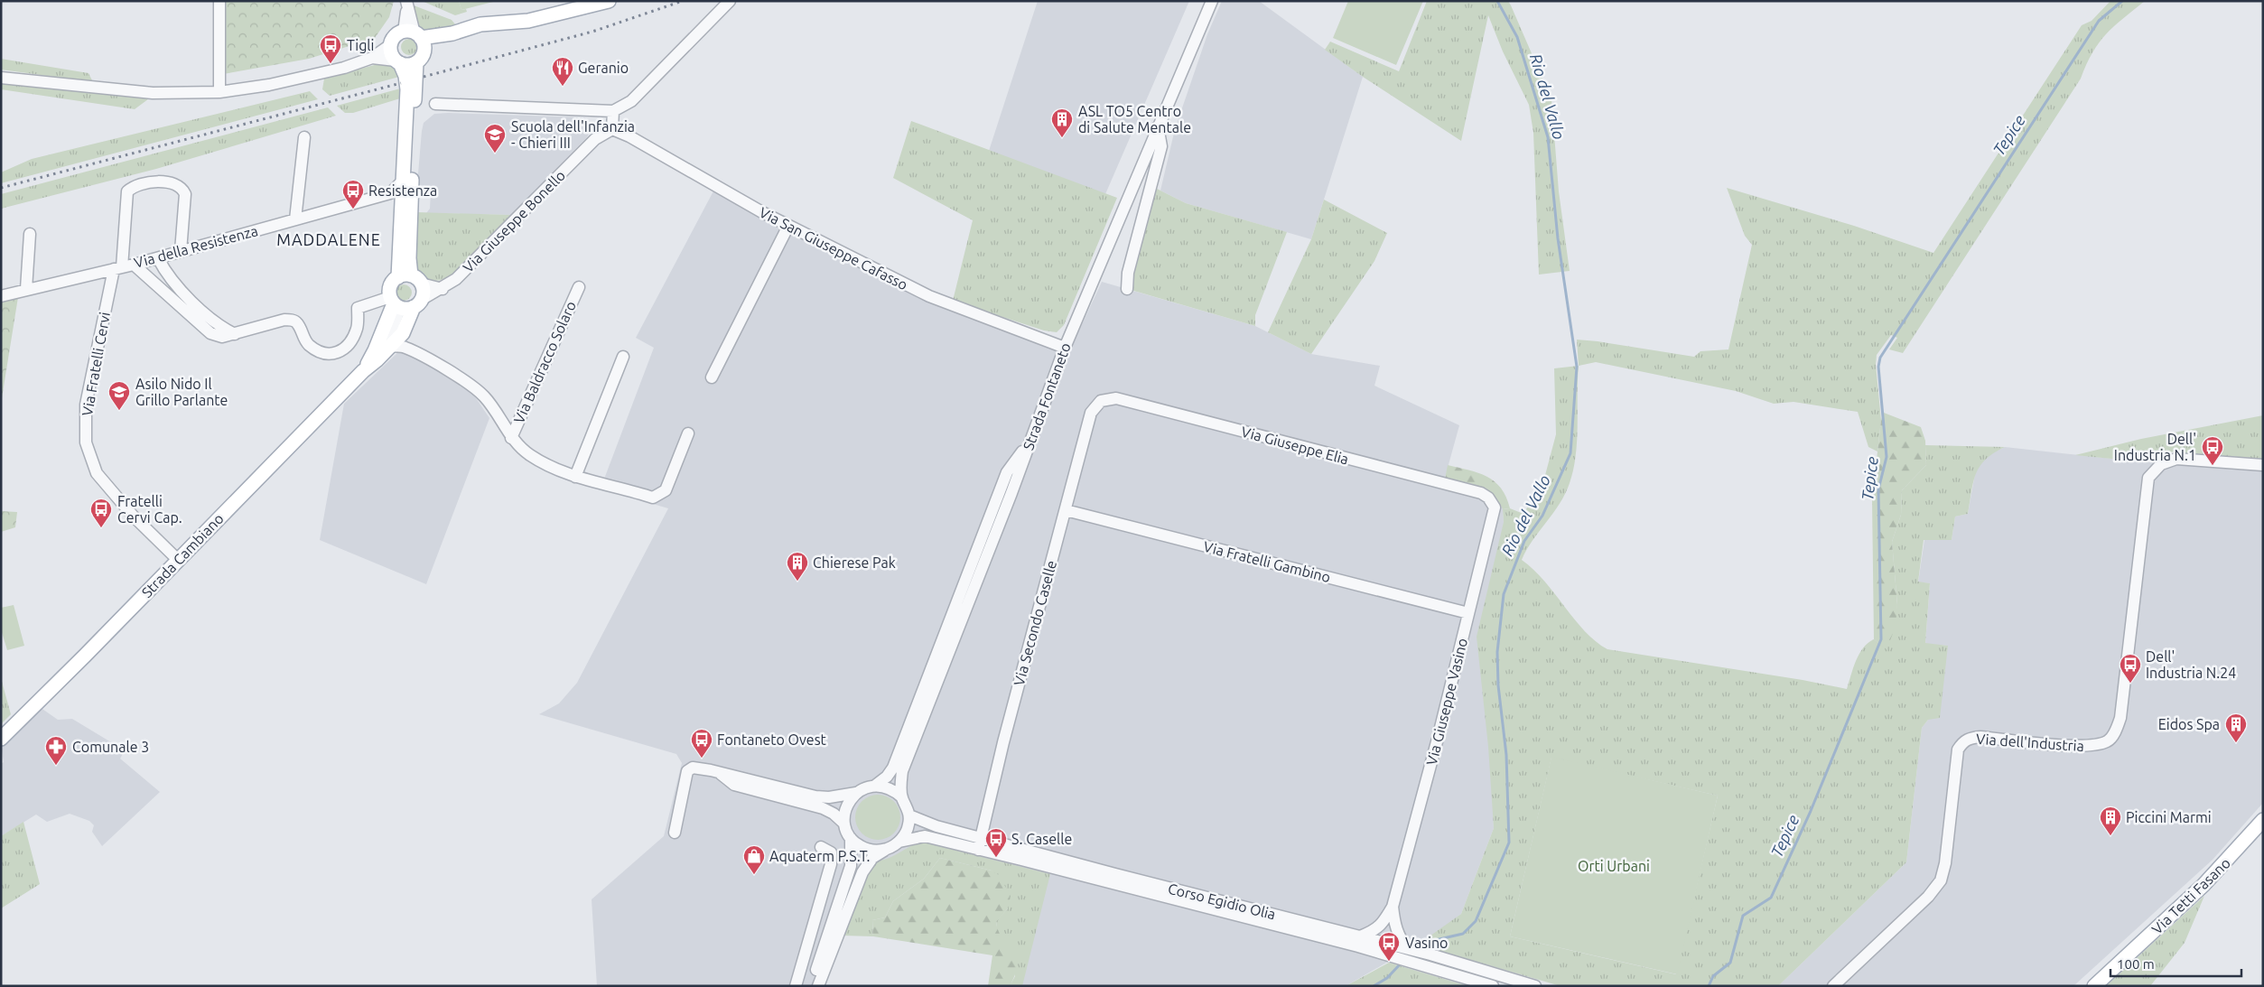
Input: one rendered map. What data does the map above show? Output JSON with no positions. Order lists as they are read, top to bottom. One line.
{"streets":{"main road":["Strada Cambiano","Via Tetti Fasano"],"street":["Via Giuseppe Bonello","Via della Resistenza","Via San Giuseppe Cafasso","Via Baldracco Solaro","Via Fratelli Cervi","Strada Fontaneto","Via Giuseppe Elia","Via Fratelli Gambino","Via Secondo Caselle","Via Giuseppe Vasino","Via dell'Industria","Corso Egidio Olia"]},"crossings":[["Via Giuseppe Bonello","Via San Giuseppe Cafasso"],["Via Giuseppe Bonello","Strada Cambiano"],["Via della Resistenza","Via Fratelli Cervi"],["Via San Giuseppe Cafasso","Strada Fontaneto"],["Via Fratelli Cervi","Strada Cambiano"],["Strada Fontaneto","Corso Egidio Olia"],["Via Giuseppe Elia","Via Secondo Caselle"],["Via Giuseppe Elia","Via Giuseppe Vasino"],["Via Fratelli Gambino","Via Secondo Caselle"],["Via Fratelli Gambino","Via Giuseppe Vasino"],["Via Secondo Caselle","Corso Egidio Olia"],["Via Giuseppe Vasino","Corso Egidio Olia"]],"districts":["MADDALENE"],"water":["Rio del Vallo","Tepice"],"parks":["Orti Urbani"],"places":{"bus stop":["Tigli","Resistenza","Dell' Industria N.1","Fratelli Cervi Cap.","Dell' Industria N.24","Fontaneto Ovest","S. Caselle","Vasino"],"restaurant":["Geranio"],"building":["ASL TO5 Centro di Salute Mentale","Chierese Pak","Eidos Spa","Piccini Marmi"],"school or university":["Scuola dell'Infanzia - Chieri III","Asilo Nido Il Grillo Parlante"],"pharmacy":["Comunale 3"],"shop":["Aquaterm P.S.T."]},"scale_bar":"100 m"}
